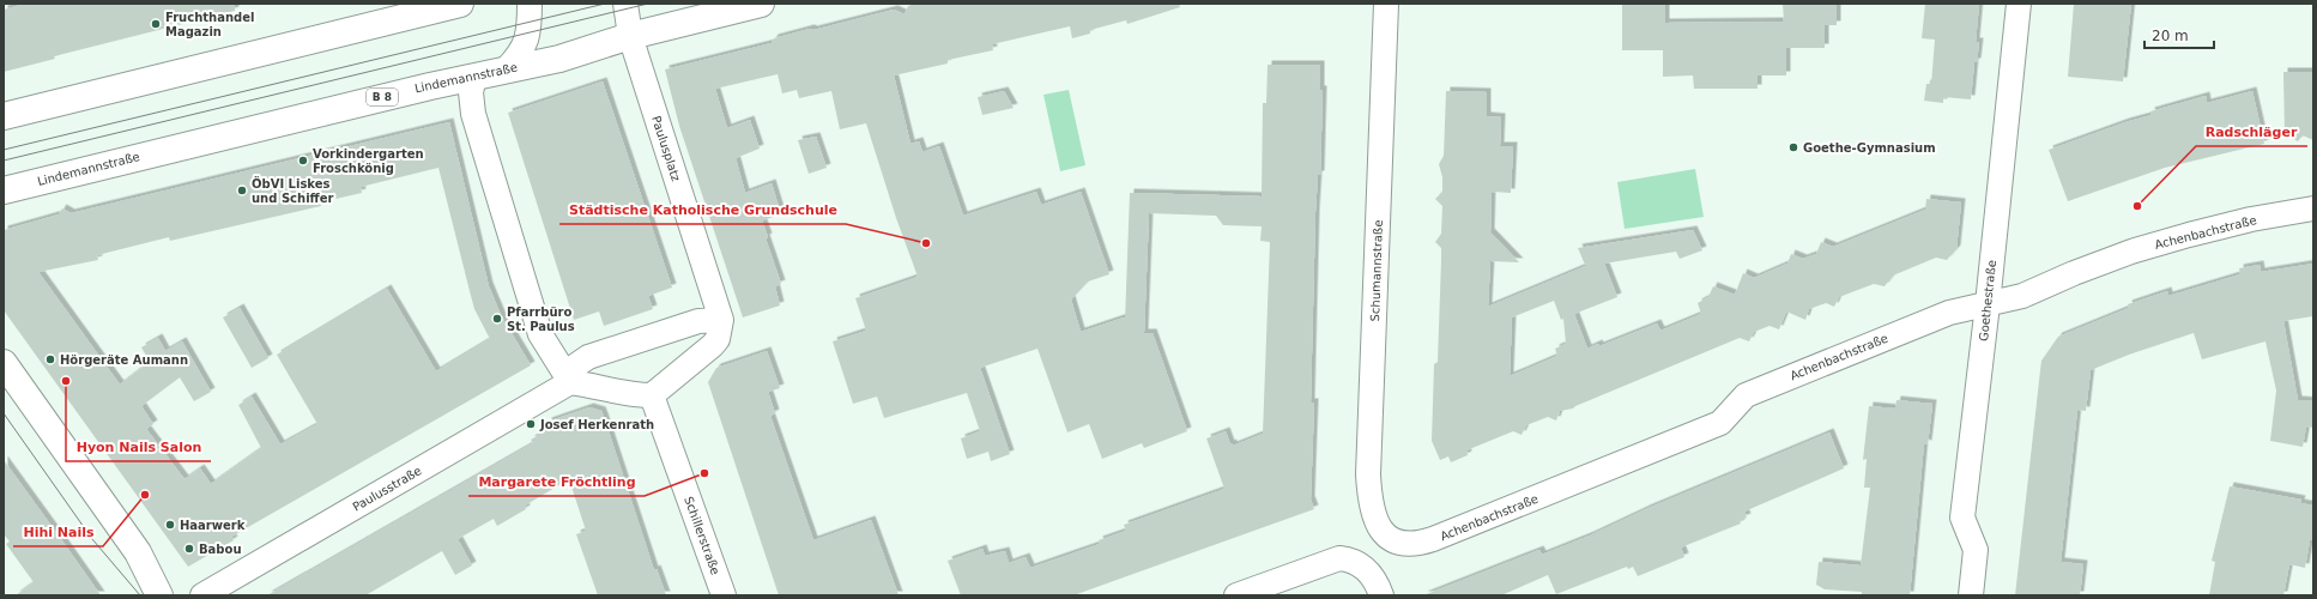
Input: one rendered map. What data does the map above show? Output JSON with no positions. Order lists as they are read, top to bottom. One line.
{"streets":{"main road":["Lindemannstraße","B 8"],"street":["Paulusplatz","Achenbachstraße","Schumannstraße","Goethestraße","Paulusstraße","Schillerstraße"]},"crossings":[["Lindemannstraße","Paulusplatz"],["Achenbachstraße","Schumannstraße"],["Achenbachstraße","Goethestraße"]],"places":["Fruchthandel Magazin","Goethe-Gymnasium","Vorkindergarten Froschkönig","ÖbVI Liskes und Schiffer","Radschläger","Städtische Katholische Grundschule","Pfarrbüro St. Paulus","Hörgeräte Aumann","Hyon Nails Salon","Josef Herkenrath","Margarete Fröchtling","Hihi Nails","Haarwerk","Babou"],"scale_bar":"20 m"}
